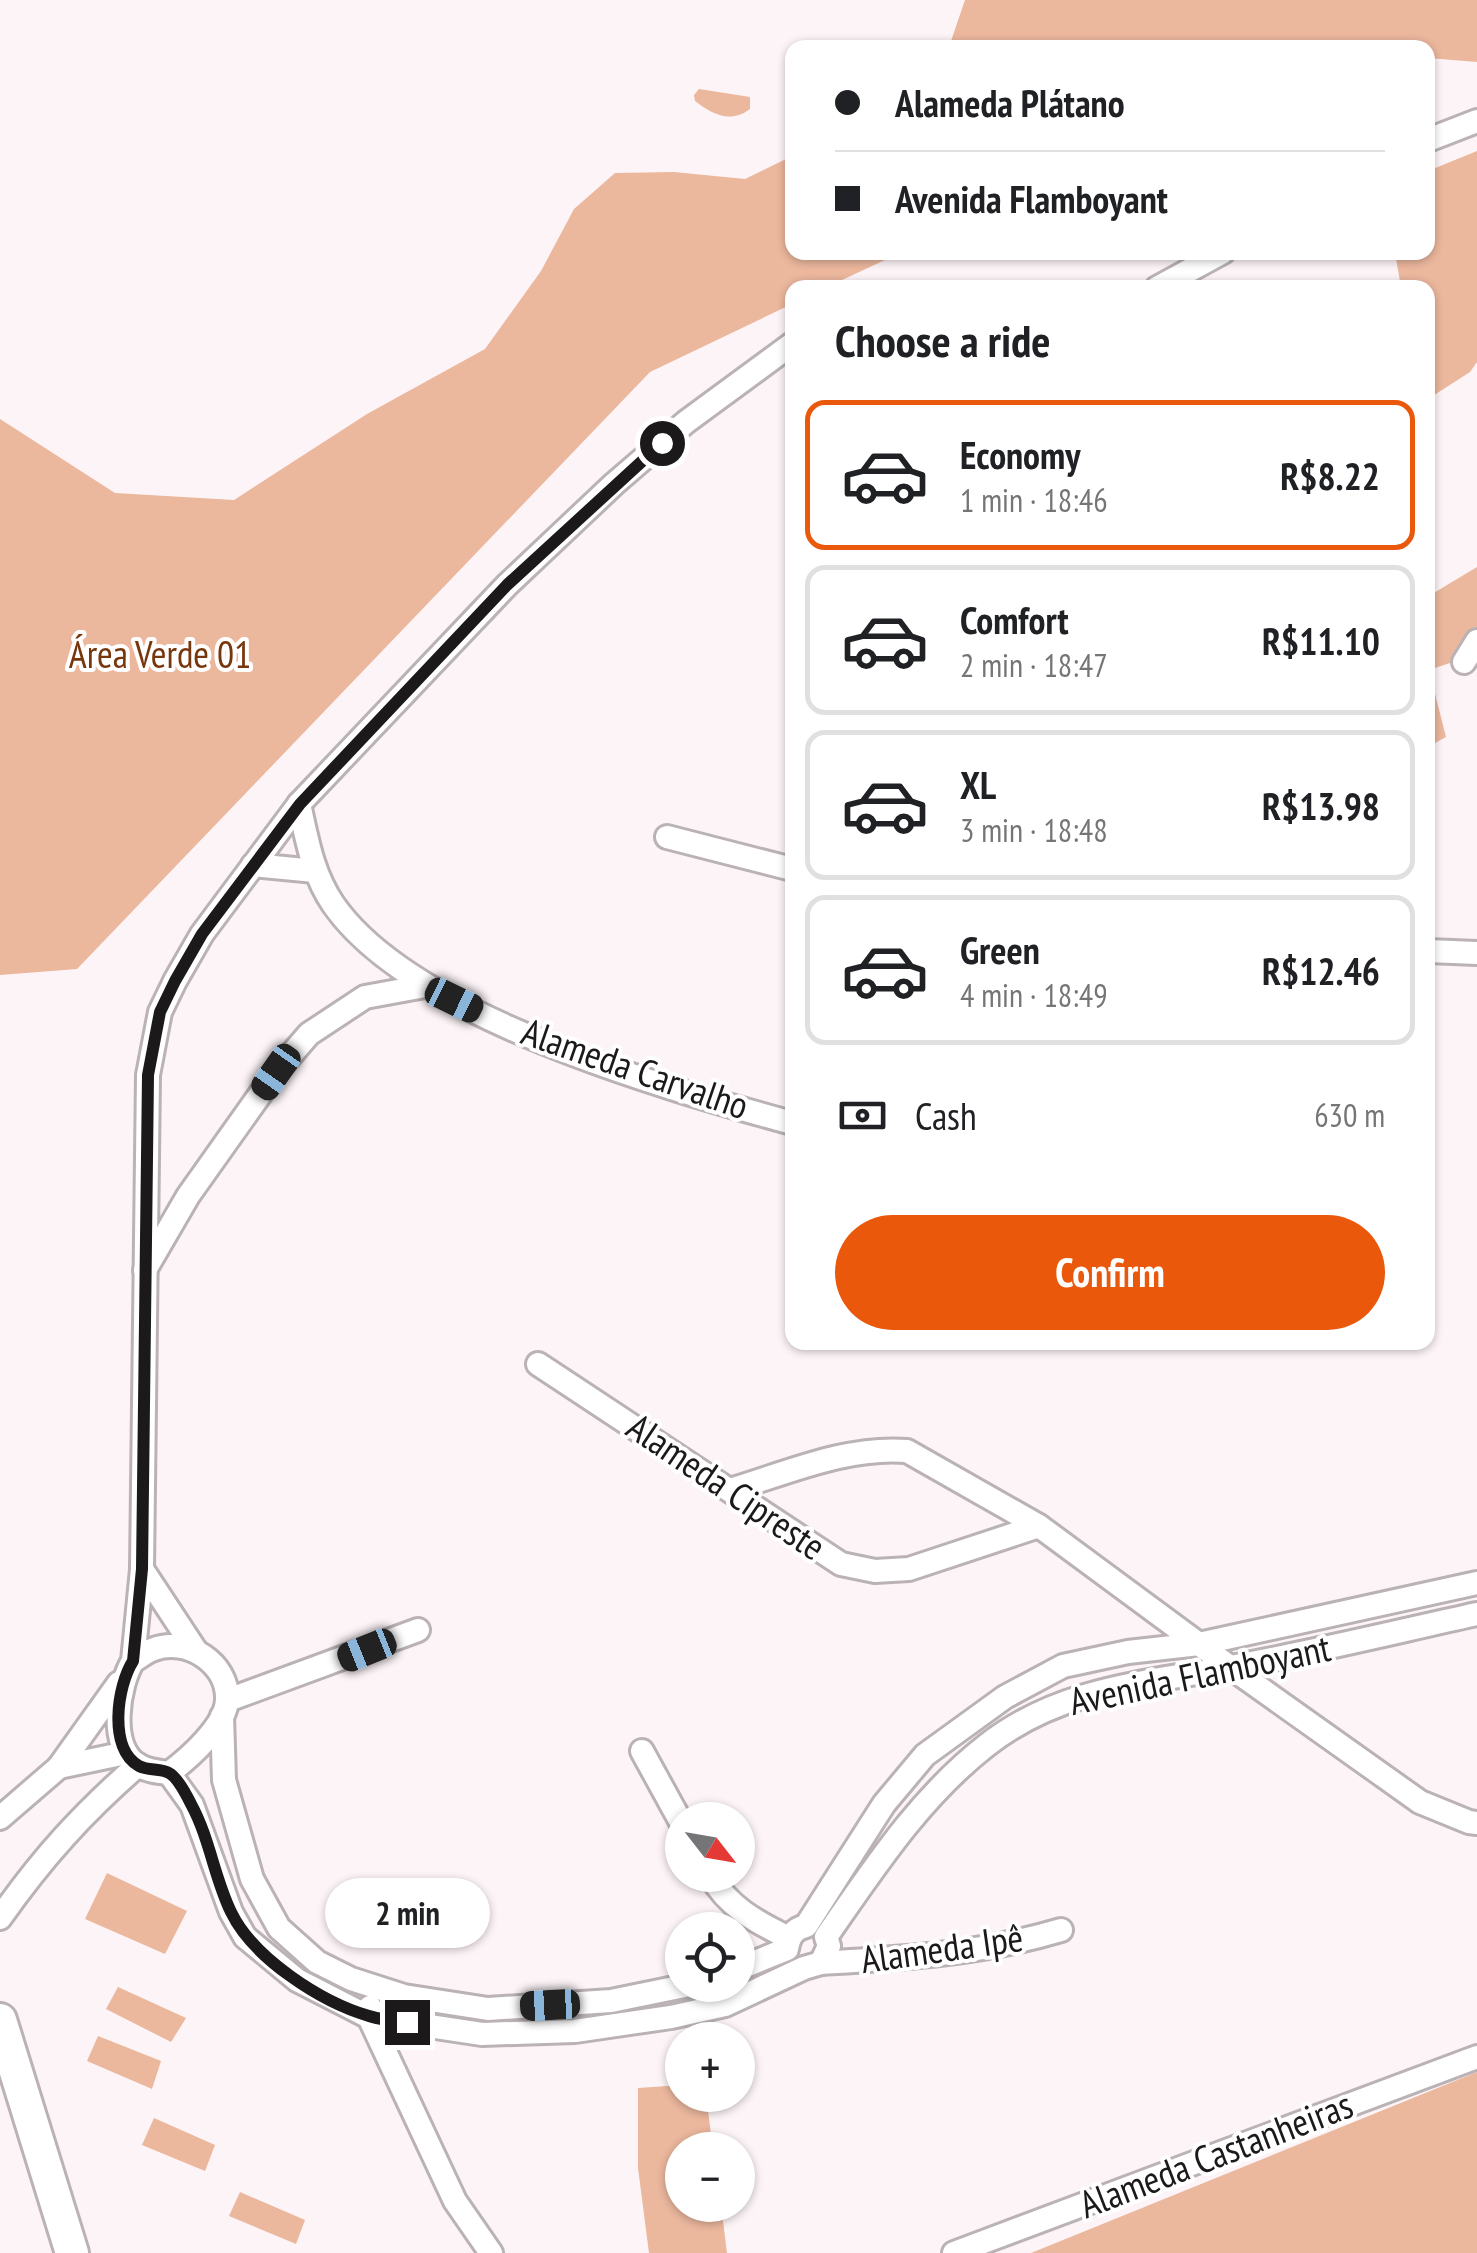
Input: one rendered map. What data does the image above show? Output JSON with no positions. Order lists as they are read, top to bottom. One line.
{"streets":{"street":["Alameda Carvalho","Alameda Cipreste","Avenida Flamboyant","Alameda Ipê","Alameda Castanheiras"]},"crossings":[["Avenida Flamboyant","Alameda Ipê"]],"parks":["Área Verde 01"],"north":"bottom right","page":{"banner":["Alameda Plátano","Avenida Flamboyant"],"heading":"Choose a ride","list":[{"name":"Economy","note":"1 min · 18:46","value":"R$8.22"},{"name":"Comfort","note":"2 min · 18:47","value":"R$11.10"},{"name":"XL","note":"3 min · 18:48","value":"R$13.98"},{"name":"Green","note":"4 min · 18:49","value":"R$12.46"}],"pay":["Cash","630 m"],"buttons":"Confirm","map_buttons":["+","−"],"bubble":"2 min"}}
